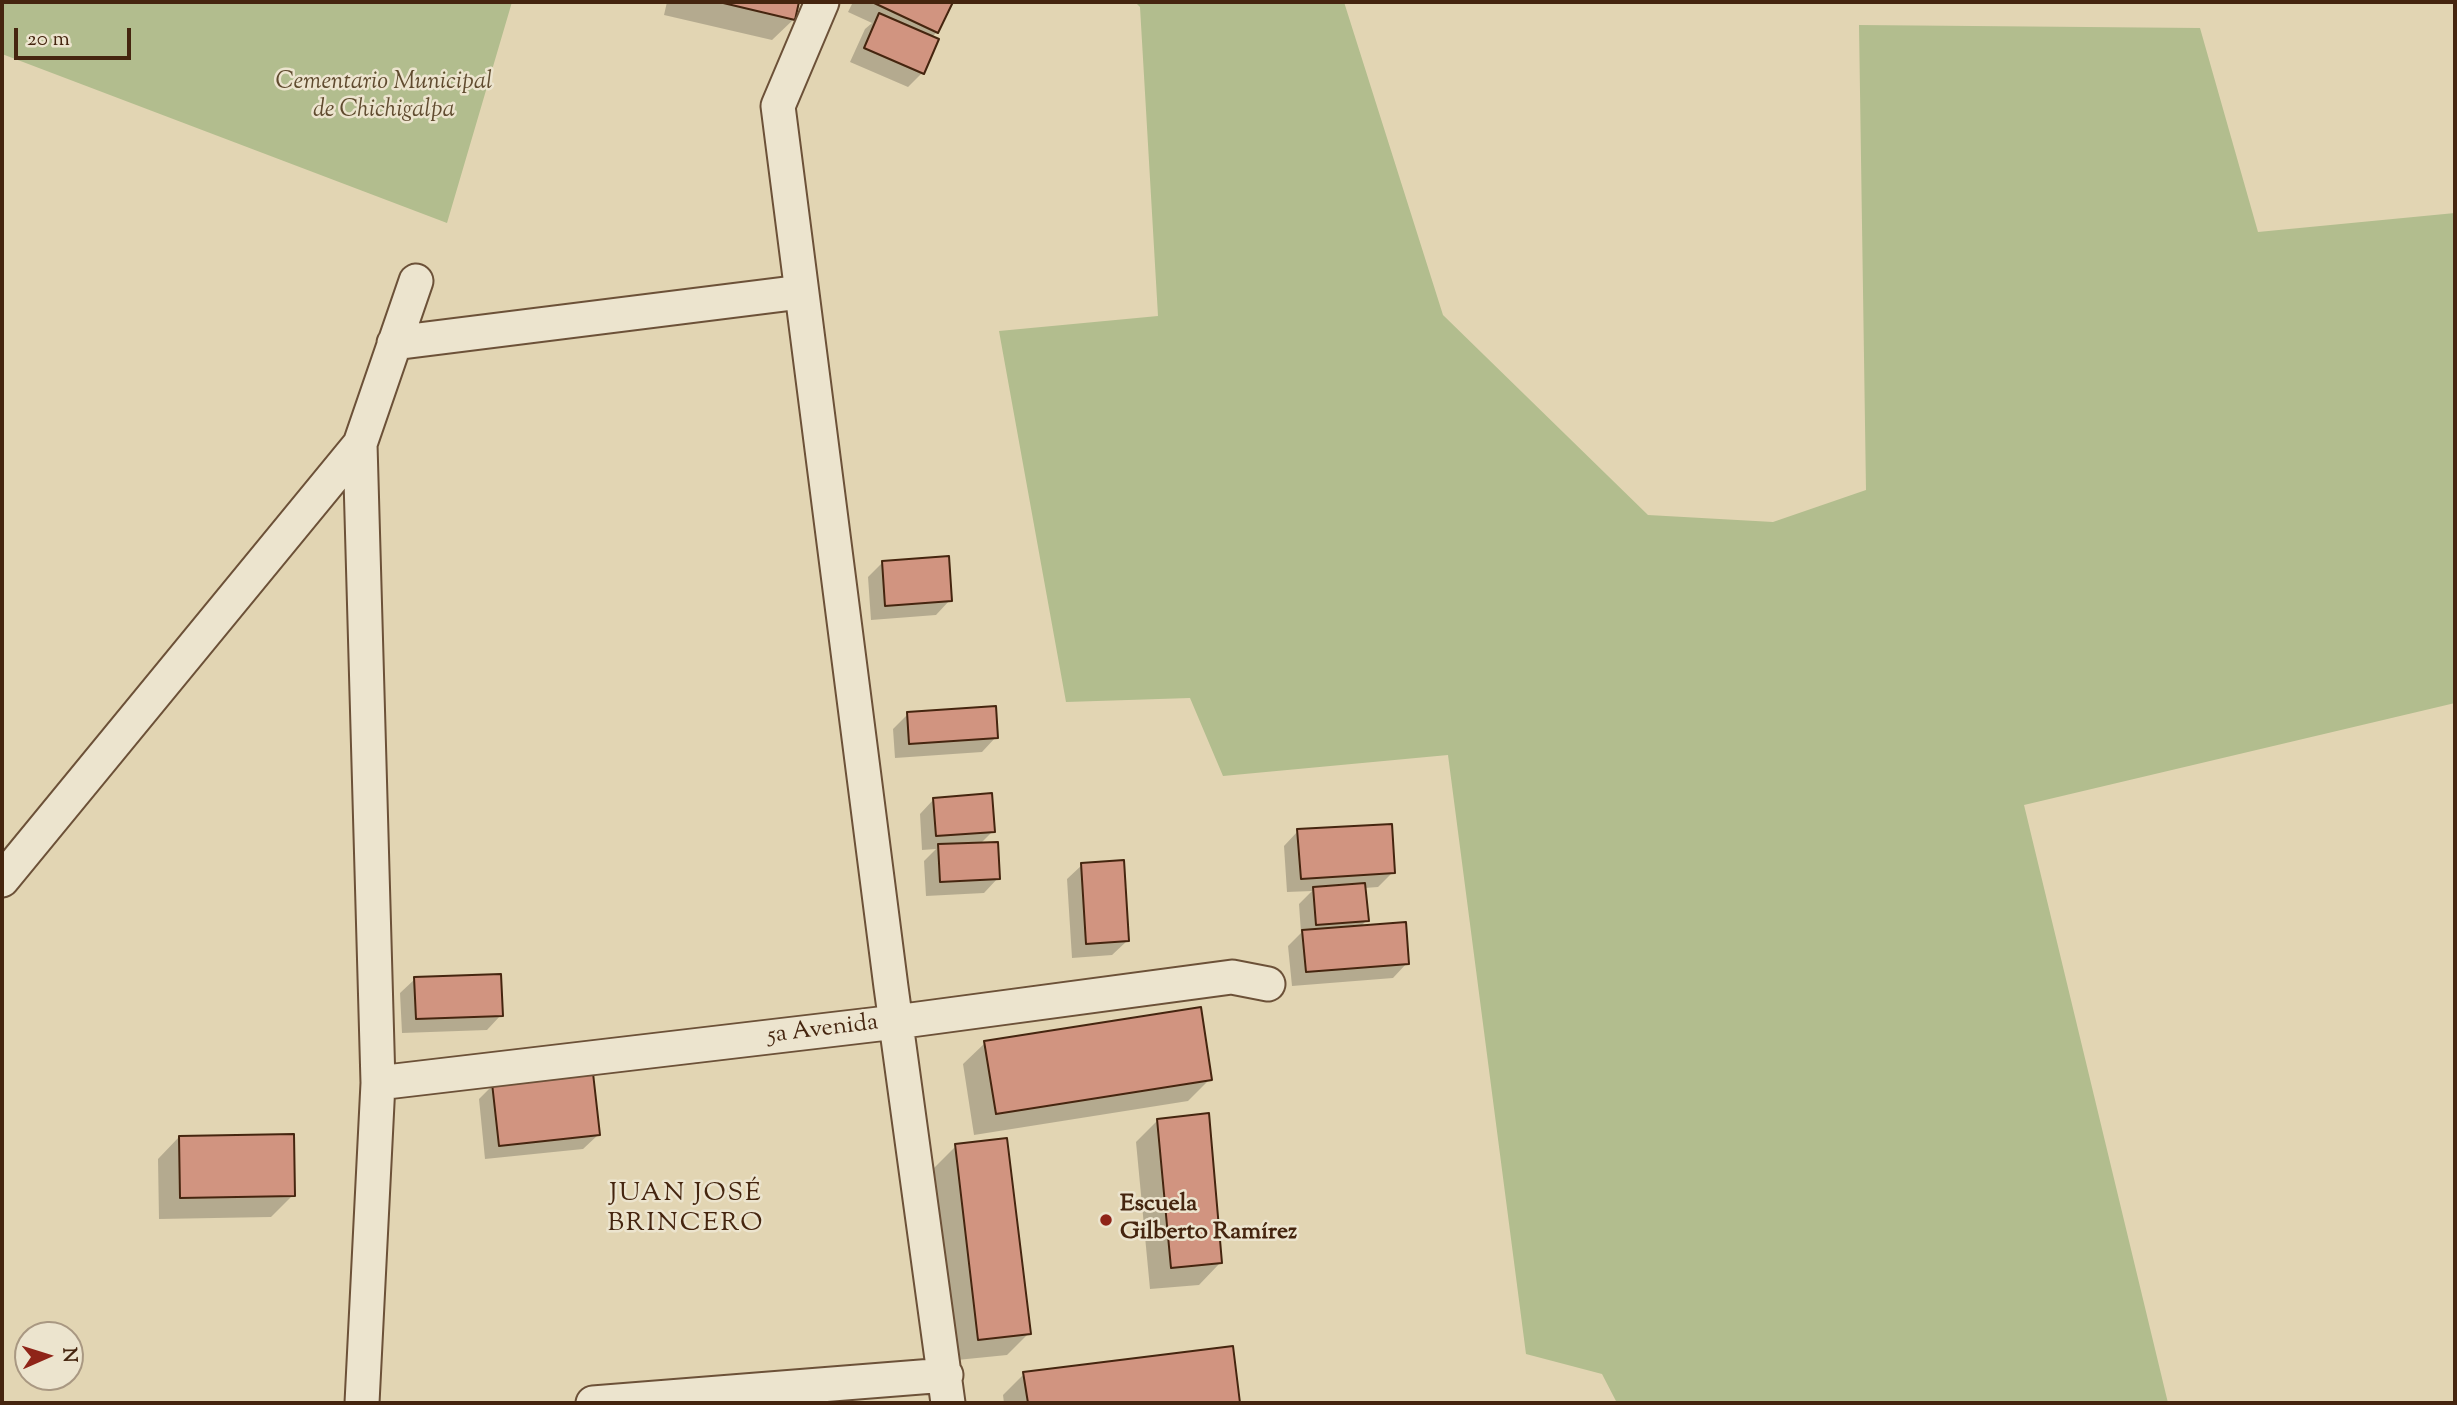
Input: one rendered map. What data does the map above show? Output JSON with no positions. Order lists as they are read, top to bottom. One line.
{"streets":{"street":["5a Avenida"]},"districts":["JUAN JOSÉ BRINCERO"],"parks":["Cementario Municipal de Chichigalpa"],"places":["Escuela Gilberto Ramírez"],"scale_bar":"20 m","north":"right"}
